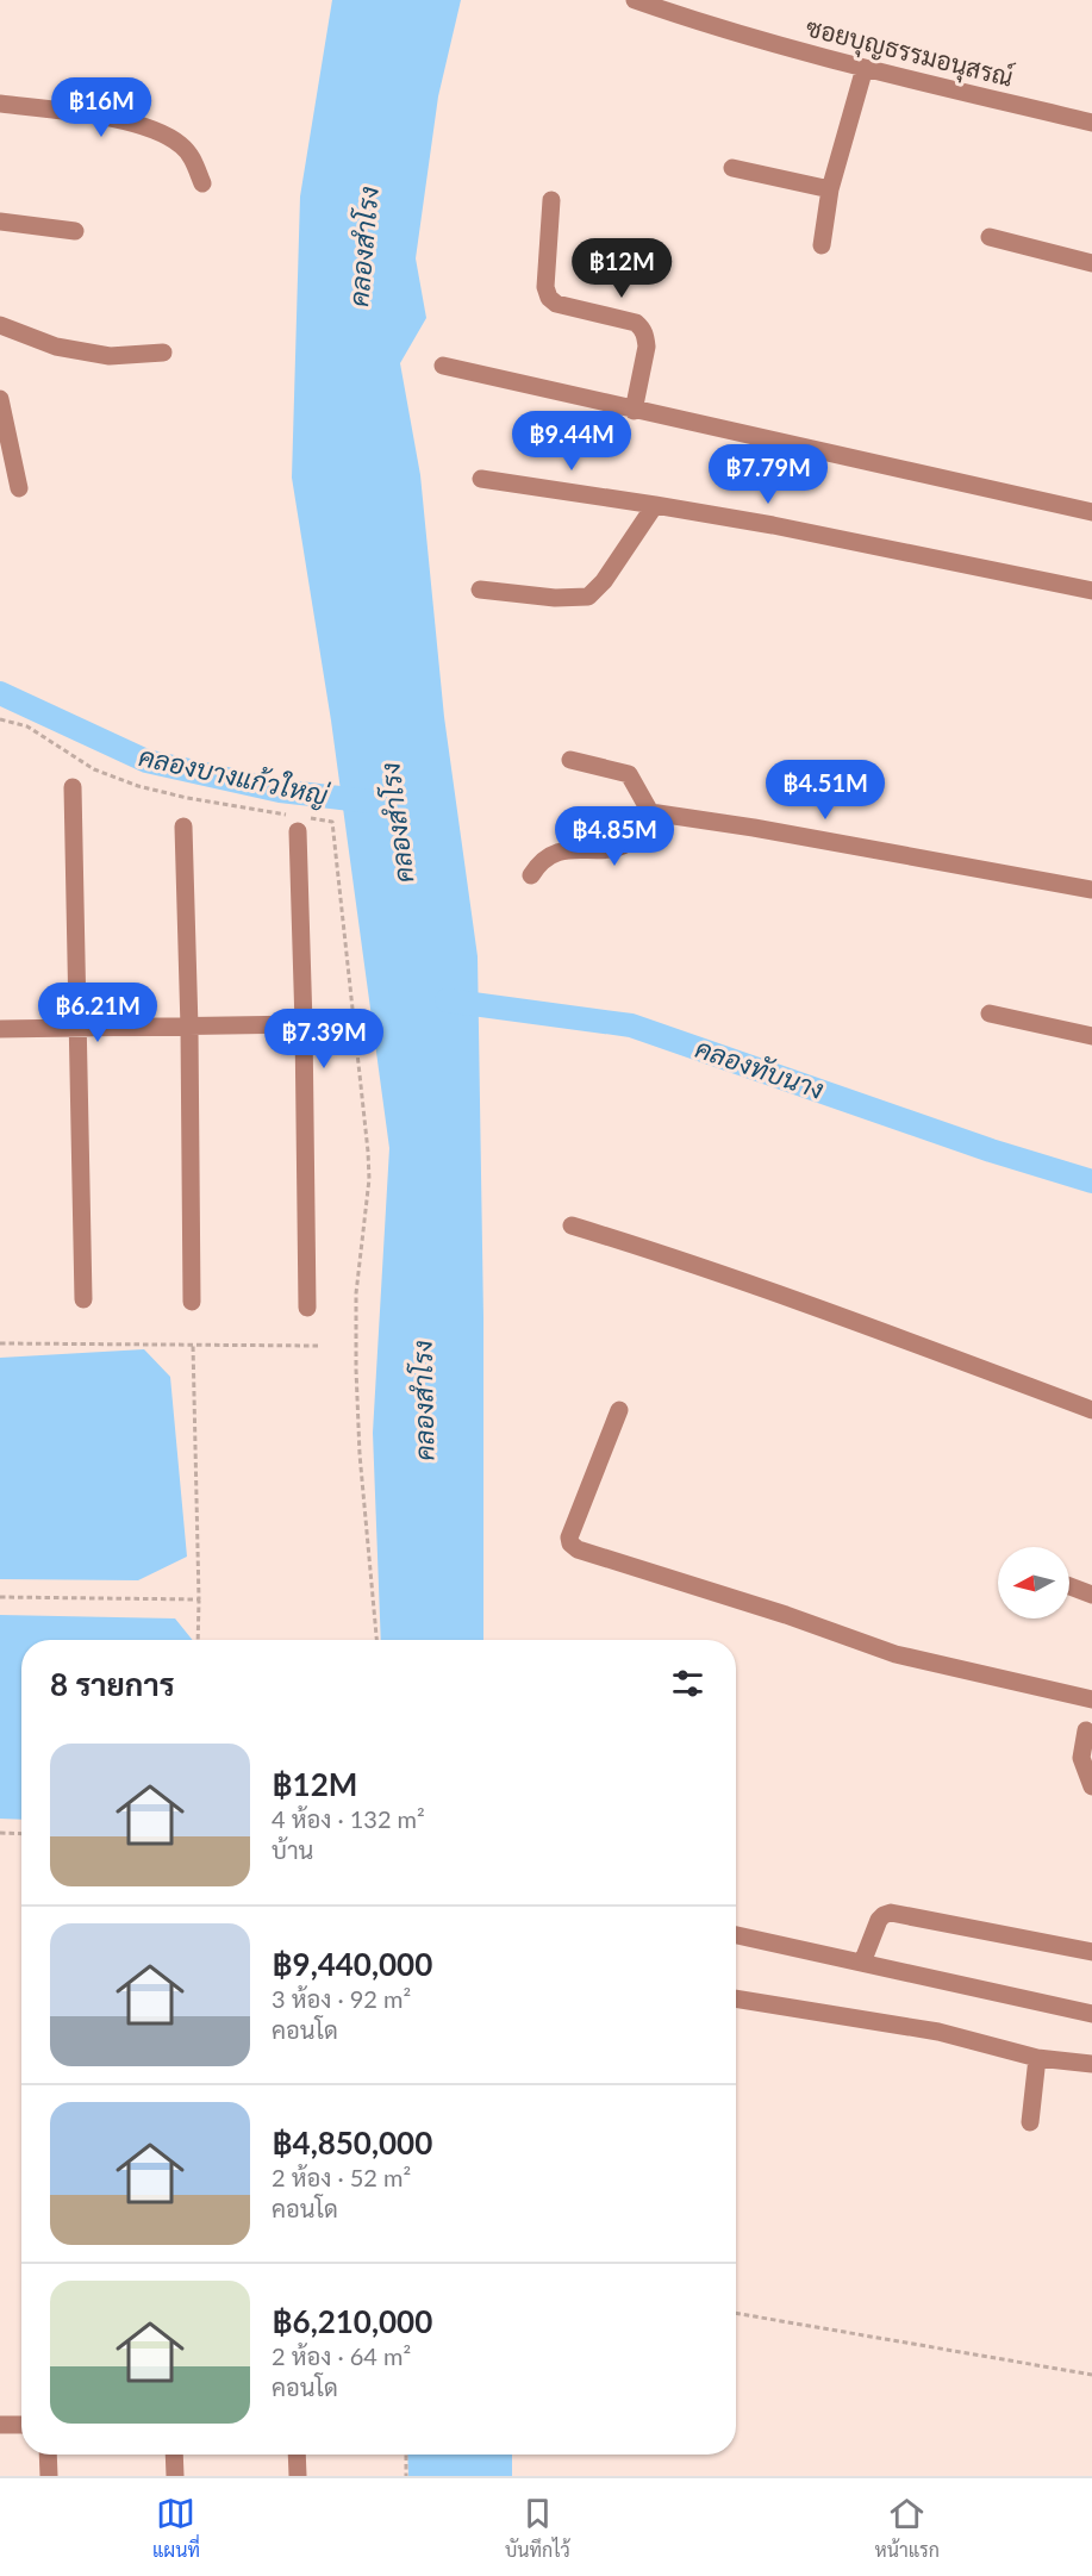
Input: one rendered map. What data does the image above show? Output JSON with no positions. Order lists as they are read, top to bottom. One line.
{"streets":{"street":["ซอยบุญธรรมอนุสรณ์"]},"water":["คลองสำโรง","คลองบางแก้วใหญ่","คลองทับนาง"],"north":"left","page":{"price":["฿16M","฿12M","฿9.44M","฿7.79M","฿4.51M","฿4.85M","฿6.21M","฿7.39M"],"heading":"8 รายการ","list":[{"name":"฿12M","note":"4 ห้อง · 132 m² · บ้าน"},{"name":"฿9,440,000","note":"3 ห้อง · 92 m² · คอนโด"},{"name":"฿4,850,000","note":"2 ห้อง · 52 m² · คอนโด"},{"name":"฿6,210,000","note":"2 ห้อง · 64 m² · คอนโด"}],"tabs":["แผนที่","บันทึกไว้","หน้าแรก"]}}
